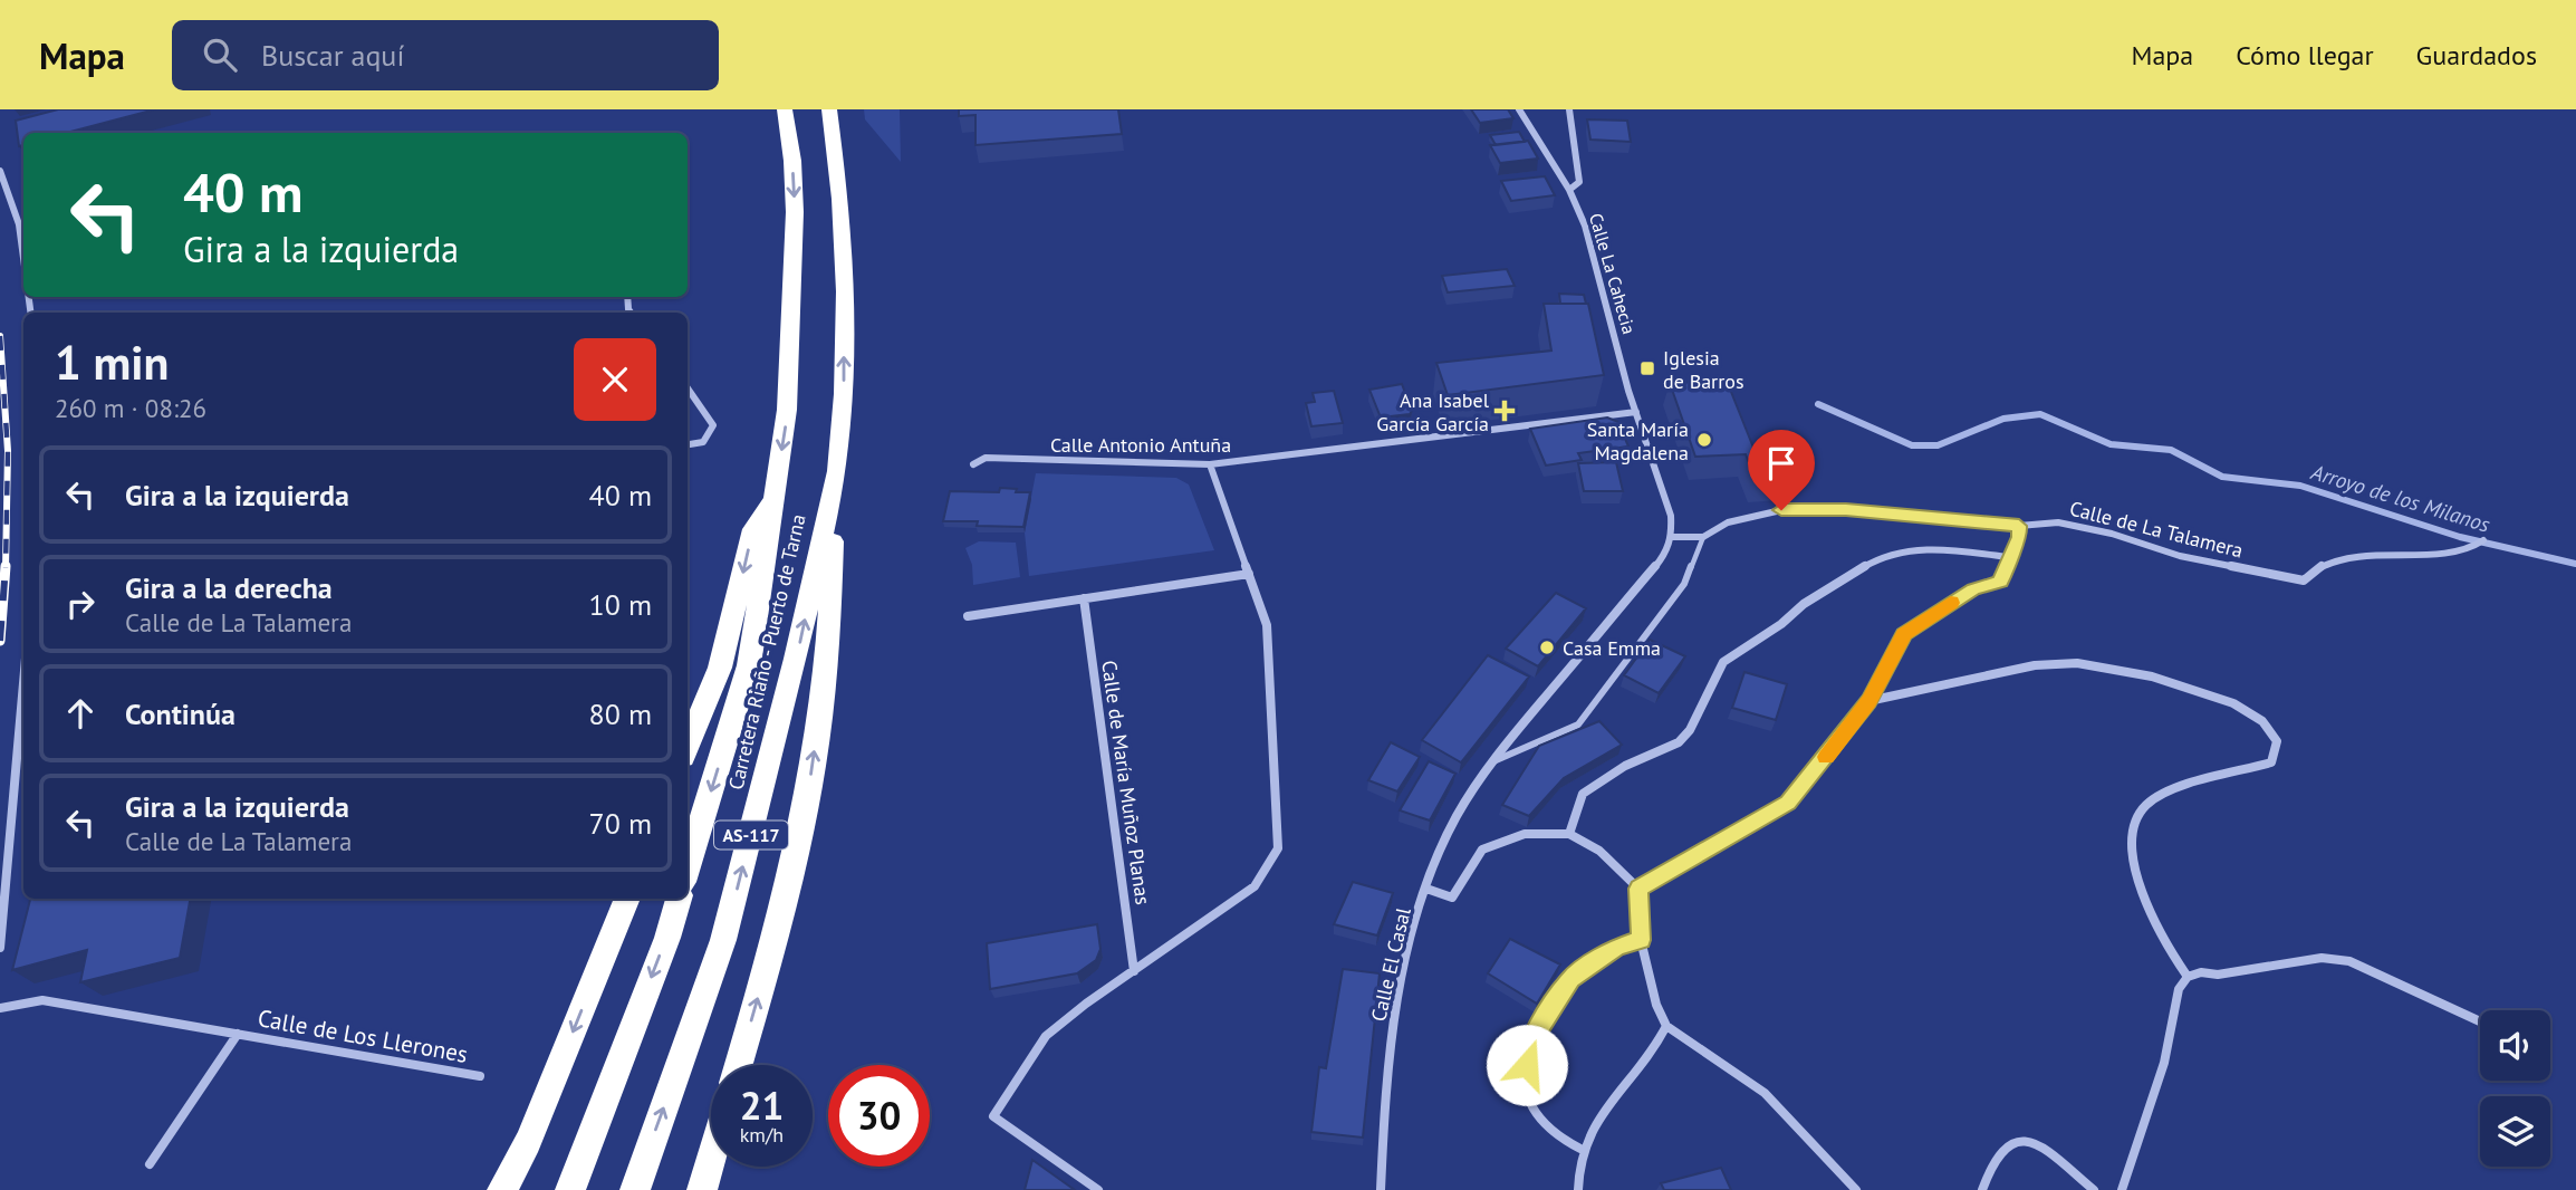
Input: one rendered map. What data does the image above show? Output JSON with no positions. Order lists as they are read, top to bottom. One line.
{"streets":{"highway":["Carretera Riaño - Puerto de Tarna","AS-117"],"street":["Calle La Cahecia","Calle Antonio Antuña","Calle de La Talamera","Calle de María Muñoz Planas","Calle El Casal","Calle de Los Llerones"]},"crossings":[["Calle La Cahecia","Calle Antonio Antuña"],["Calle de La Talamera","Calle El Casal"]],"water":["Arroyo de los Milanos"],"places":{"transit":["Iglesia de Barros"],"health":["Ana Isabel García García"],"other":["Santa María Magdalena","Casa Emma"]},"page":{"header":"Mapa","search":"Buscar aquí","nav":["Mapa","Cómo llegar","Guardados"],"turn":["40 m","Gira a la izquierda"],"heading":["1 min","260 m · 08:26"],"list":[{"name":"Gira a la izquierda","value":"40 m"},{"name":"Gira a la derecha","note":"Calle de La Talamera","value":"10 m"},{"name":"Continúa","value":"80 m"},{"name":"Gira a la izquierda","note":"Calle de La Talamera","value":"70 m"}],"speed":"21 km/h","limit":"30"}}
